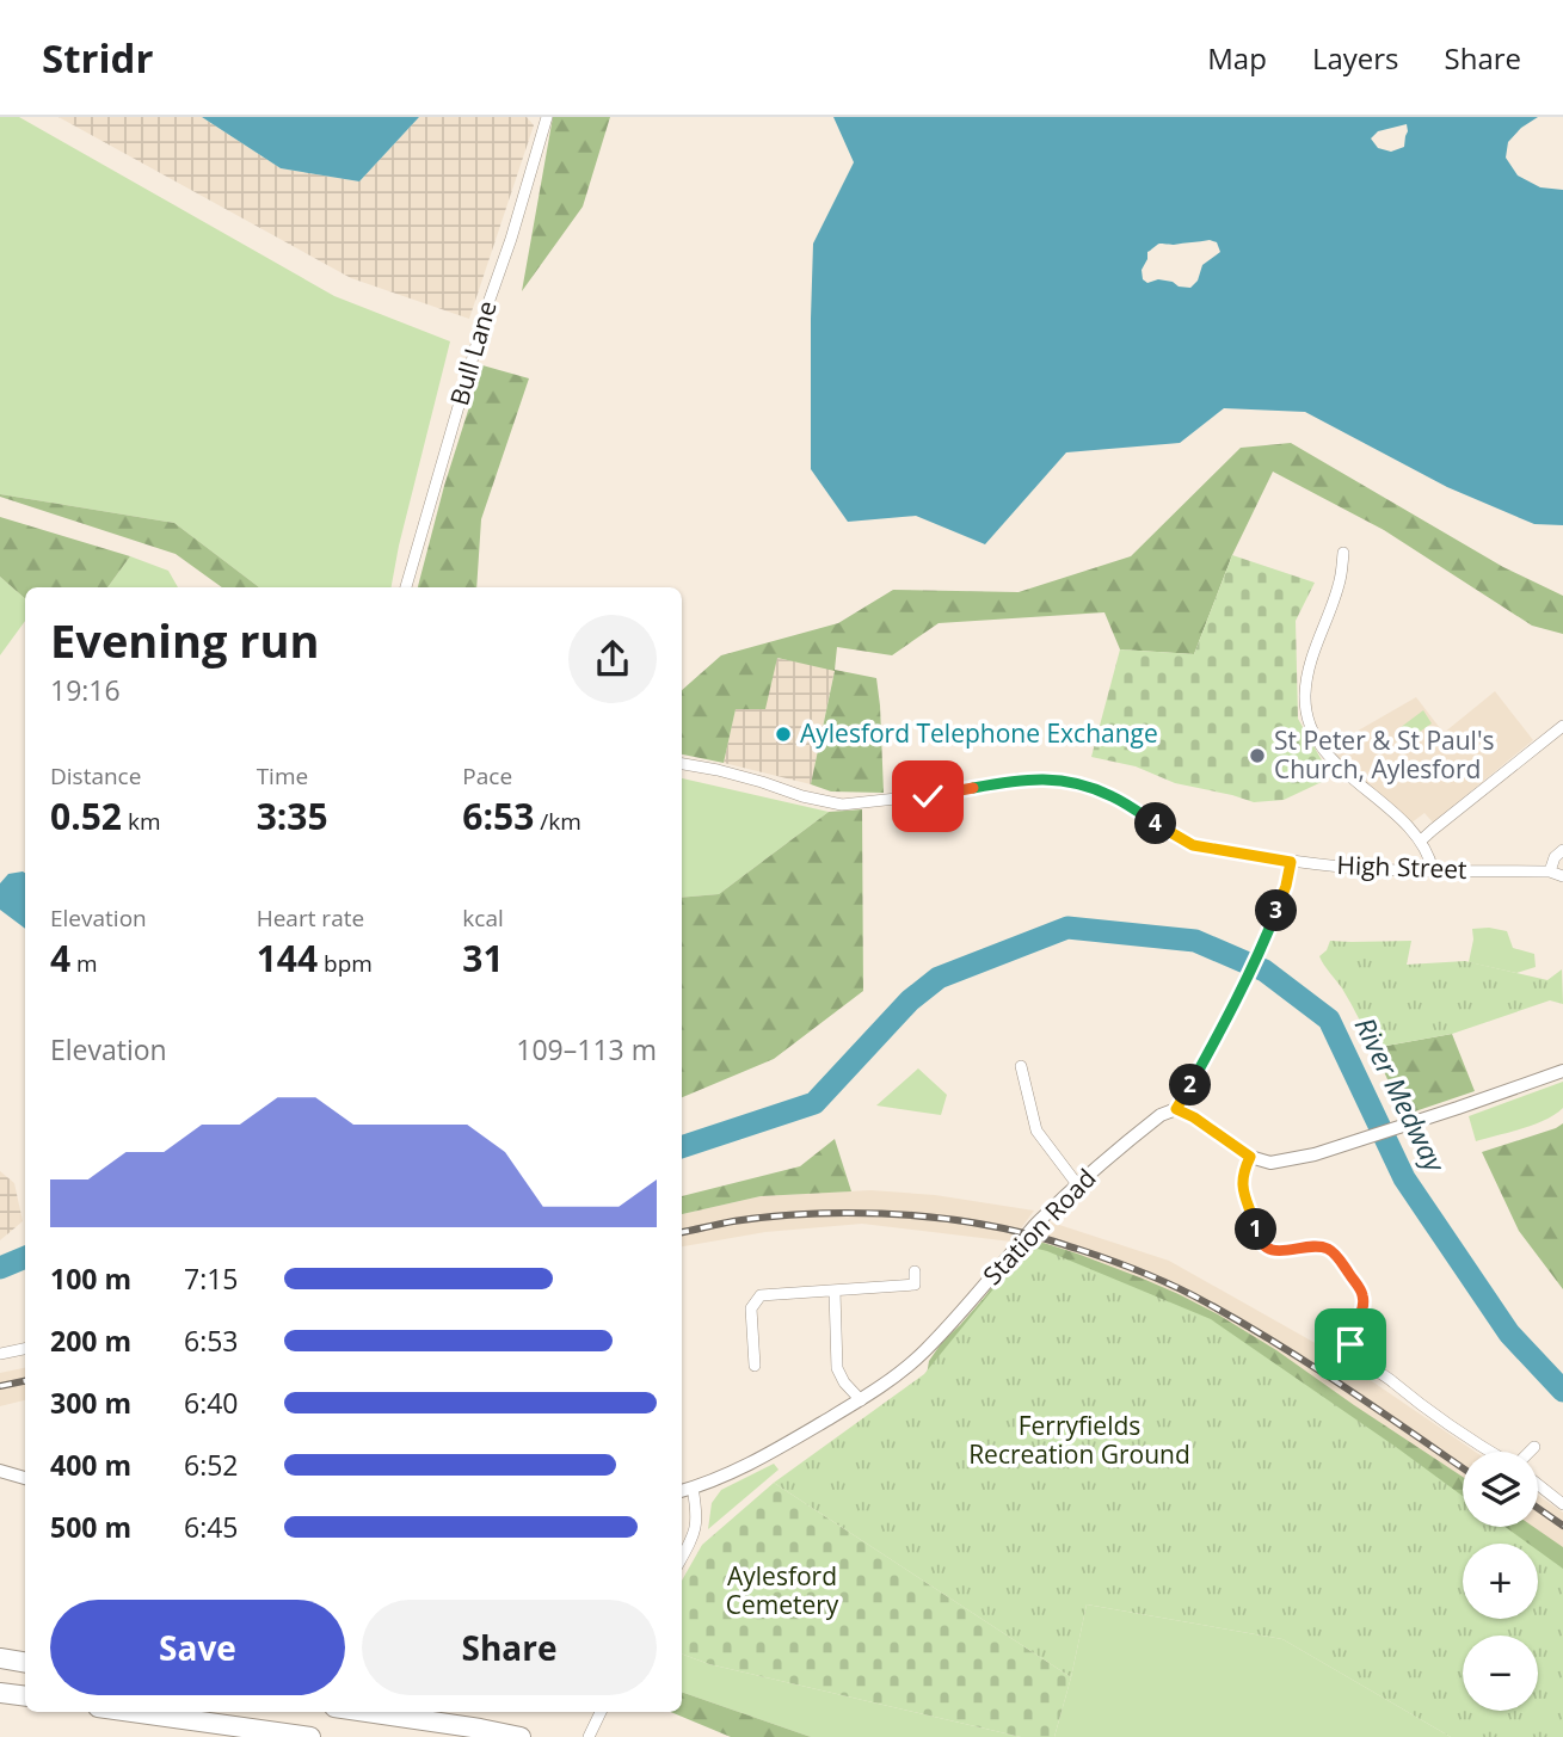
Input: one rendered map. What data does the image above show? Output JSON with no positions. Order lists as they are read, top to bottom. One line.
{"streets":{"street":["Bull Lane","High Street","Station Road"]},"crossings":[["High Street","Station Road"]],"water":["River Medway"],"parks":["Ferryfields Recreation Ground","Aylesford Cemetery"],"places":["Aylesford Telephone Exchange","St Peter & St Paul's Church, Aylesford"],"page":{"header":"Stridr","nav":["Map","Layers","Share"],"heading":["Evening run","19:16"],"stats":[["Distance","0.52 km"],["Time","3:35"],["Pace","6:53 /km"],["Elevation","4 m"],["Heart rate","144 bpm"],["kcal","31"]],"pins":["4","3","2","1"],"chart":["Elevation","109–113 m"],"list":[{"name":"100 m","note":"7:15"},{"name":"200 m","note":"6:53"},{"name":"300 m","note":"6:40"},{"name":"400 m","note":"6:52"},{"name":"500 m","note":"6:45"}],"map_buttons":["+","−"],"buttons":["Save","Share"]}}
